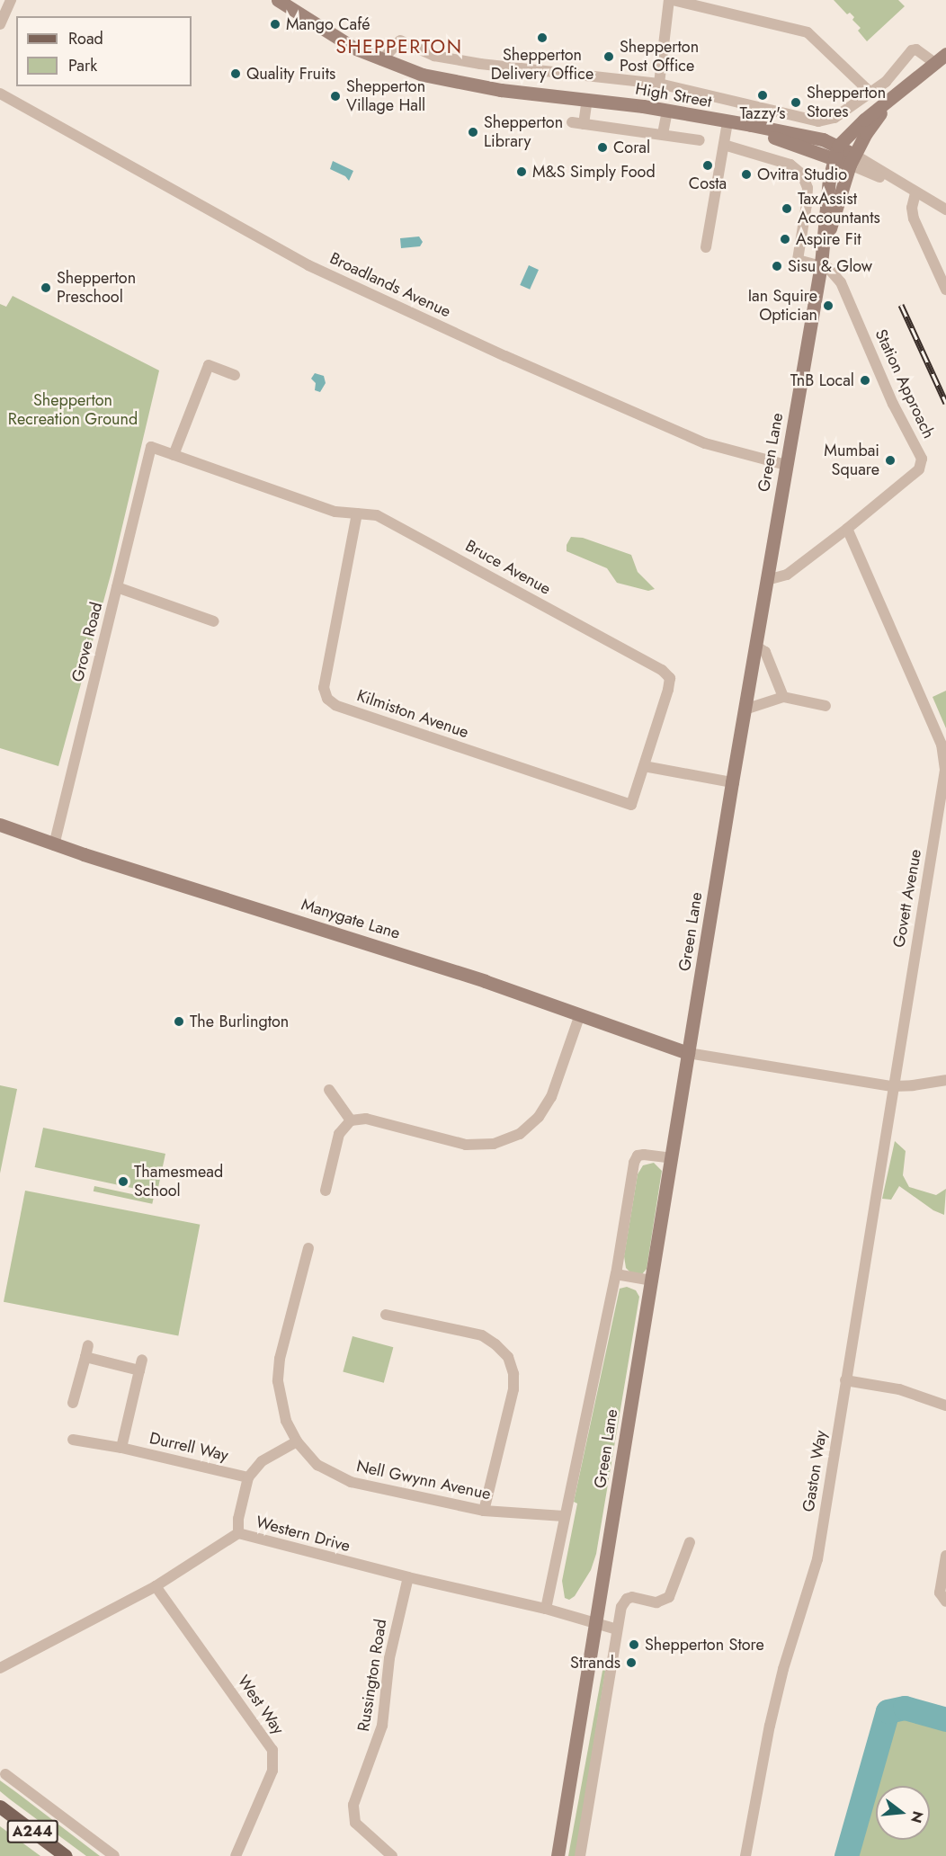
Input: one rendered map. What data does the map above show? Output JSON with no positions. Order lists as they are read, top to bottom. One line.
{"streets":{"main road":["High Street","Green Lane","Manygate Lane","A244"],"street":["Broadlands Avenue","Station Approach","Bruce Avenue","Grove Road","Kilmiston Avenue","Govett Avenue","Durrell Way","Gaston Way","Nell Gwynn Avenue","Western Drive","Russington Road","West Way"]},"crossings":[["High Street","Green Lane"],["Broadlands Avenue","Green Lane"],["Station Approach","Green Lane"],["Station Approach","Govett Avenue"],["Green Lane","Manygate Lane"],["Green Lane","Nell Gwynn Avenue"],["Green Lane","Western Drive"],["Bruce Avenue","Grove Road"],["Bruce Avenue","Kilmiston Avenue"],["Grove Road","Manygate Lane"],["Govett Avenue","Gaston Way"],["Western Drive","Russington Road"],["Western Drive","West Way"]],"districts":["SHEPPERTON"],"parks":["Shepperton Recreation Ground"],"places":["Mango Café","Shepperton Delivery Office","Shepperton Post Office","Quality Fruits","Tazzy's","Shepperton Village Hall","Shepperton Stores","Shepperton Library","Coral","Costa","M&S Simply Food","Ovitra Studio","TaxAssist Accountants","Aspire Fit","Sisu & Glow","Shepperton Preschool","Ian Squire Optician","TnB Local","Mumbai Square","The Burlington","Thamesmead School","Shepperton Store","Strands"],"legend":["Road","Park"],"north":"right"}
